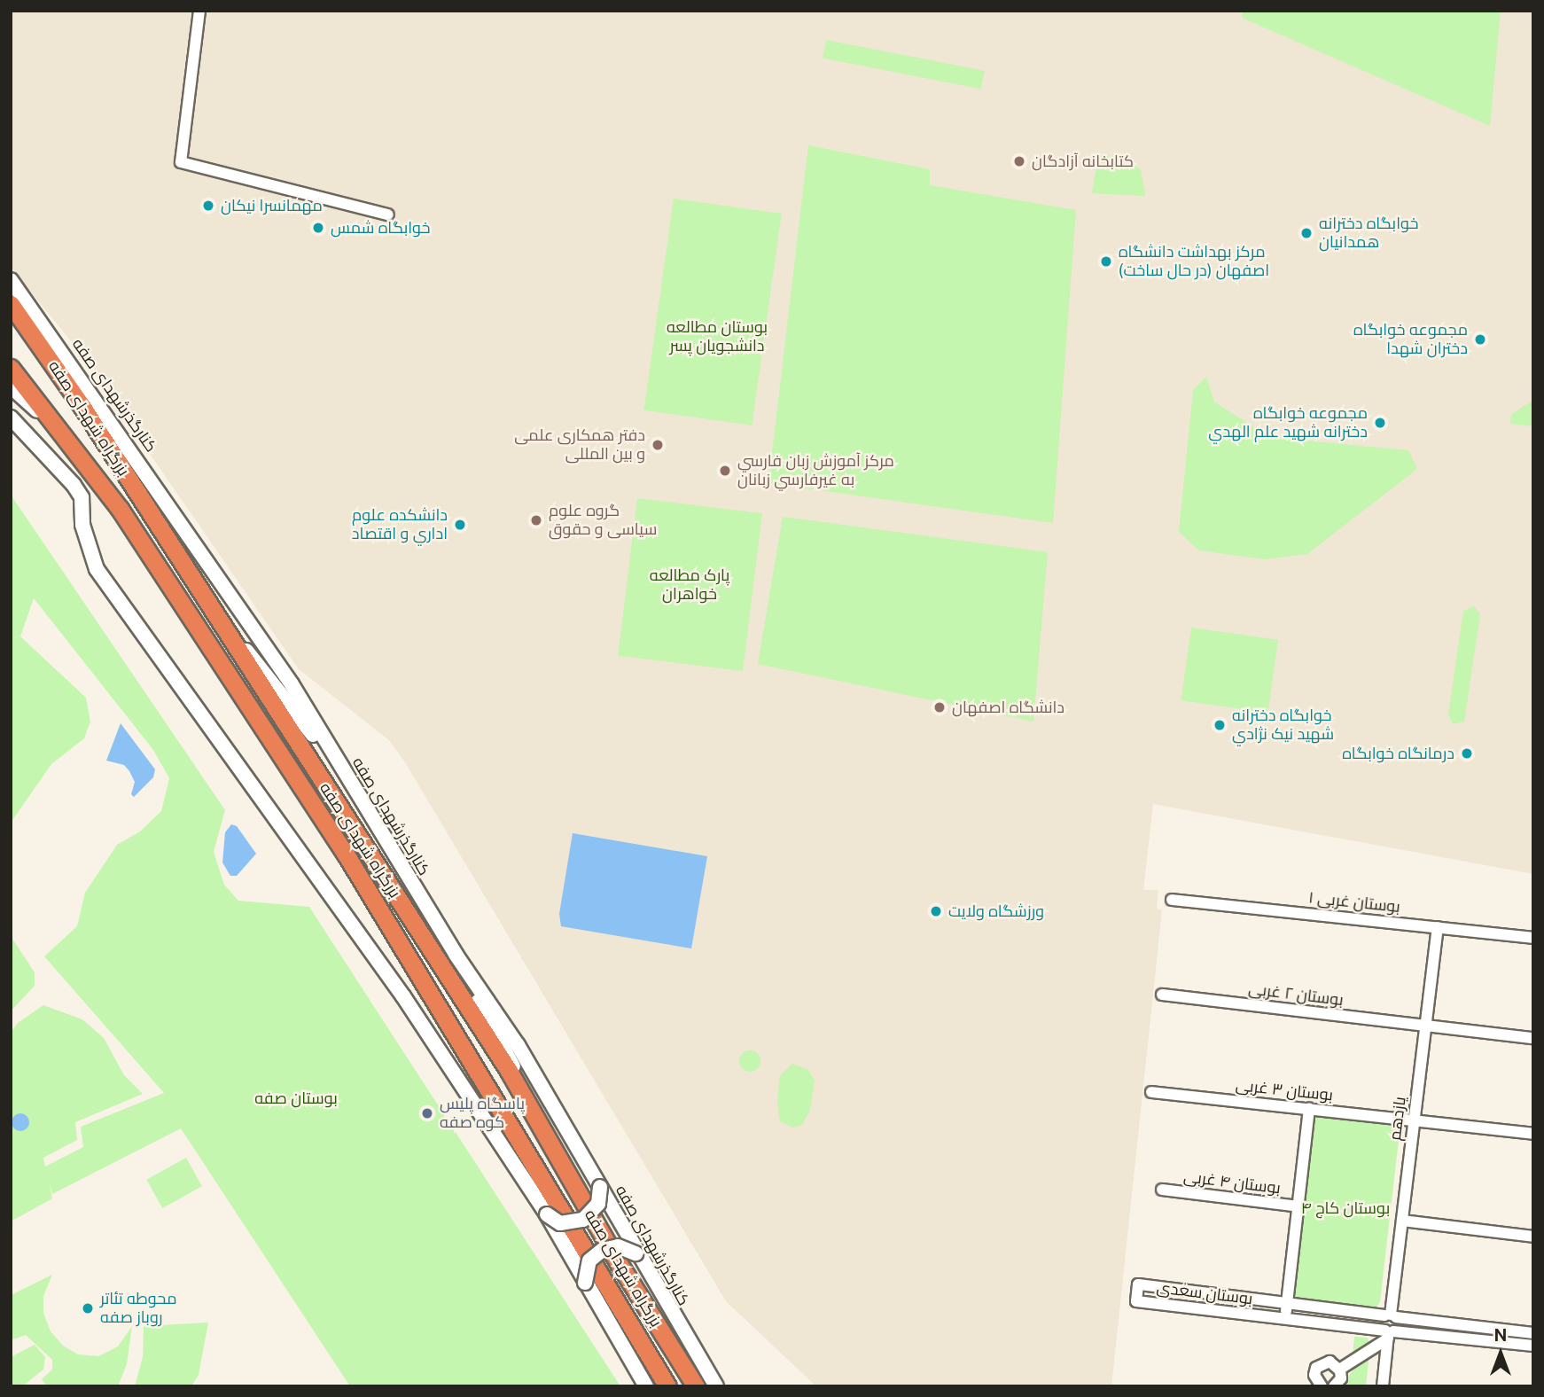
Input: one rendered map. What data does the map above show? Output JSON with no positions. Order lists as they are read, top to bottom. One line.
{"streets":{"highway":["بزرگراه شهدای صفه"],"main road":["کنارگذرشهدای صفه"],"street":["بوستان غربی ۱","بوستان ۲ غربی","بوستان ۳ غربی","یازدهم","بوستان ۴ غربی","بوستان سعدی"]},"crossings":[["بوستان غربی ۱","یازدهم"],["بوستان ۲ غربی","یازدهم"],["بوستان ۳ غربی","یازدهم"],["یازدهم","بوستان سعدی"]],"parks":["بوستان مطالعه دانشجویان پسر","پارک مطالعه خواهران","بوستان صفه","بوستان کاج ۴"],"places":["کتابخانه آزادگان","مهمانسرا نیکان","خوابگاه شمس","خوابگاه دخترانه همدانیان","مرکز بهداشت دانشگاه اصفهان (در حال ساخت)","مجموعه خوابگاه دختران شهدا","مجموعه خوابگاه دخترانه شهيد علم الهدي","دفتر همکاری علمی و بین المللی","مرکز آموزش زبان فارسي به غيرفارسي زبانان","گروه علوم سیاسی و حقوق","دانشکده علوم اداري و اقتصاد","دانشگاه اصفهان","خوابگاه دخترانه شهيد نيک نژادي","درمانگاه خوابگاه","ورزشگاه ولایت","پاسگاه پلیس کوه صفه","محوطه تئاتر روباز صفه"],"north":"top"}
